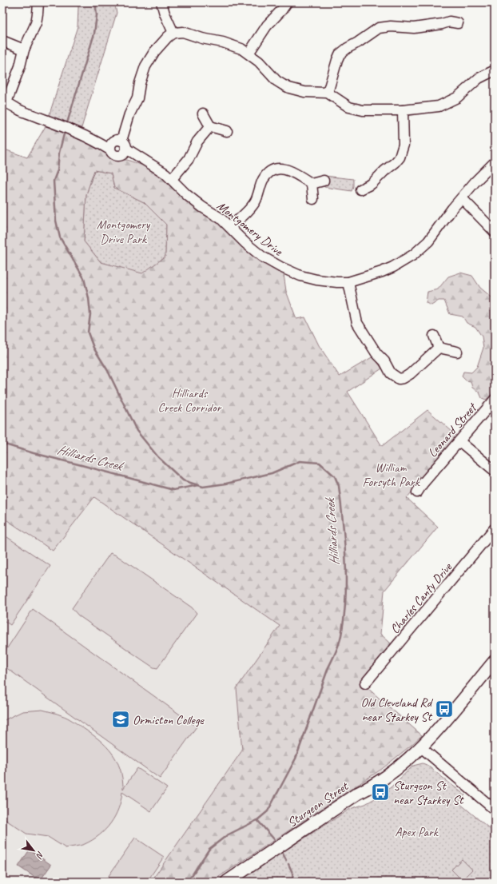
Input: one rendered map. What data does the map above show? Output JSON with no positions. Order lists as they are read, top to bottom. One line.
{"streets":{"main road":["Sturgeon Street"],"street":["Montgomery Drive","Leonard Street","Charles Canty Drive"]},"water":["Hilliards Creek"],"parks":["Montgomery Drive Park","Hilliards Creek Corridor","William Forsyth Park","Apex Park"],"places":{"bus stop":["Old Cleveland Rd near Starkey St","Sturgeon St near Starkey St"],"school or university":["Ormiston College"]},"north":"bottom right"}
